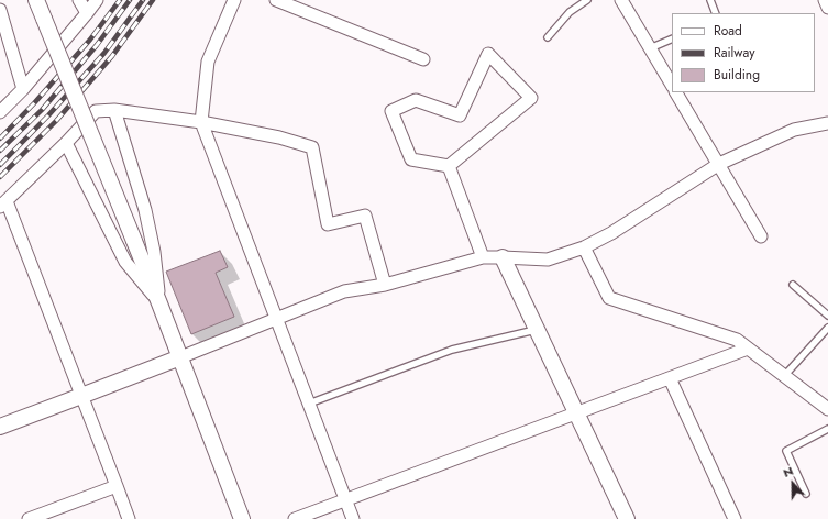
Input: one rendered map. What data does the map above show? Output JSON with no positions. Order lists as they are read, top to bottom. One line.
{"legend":["Road","Railway","Building"],"north":"top"}
